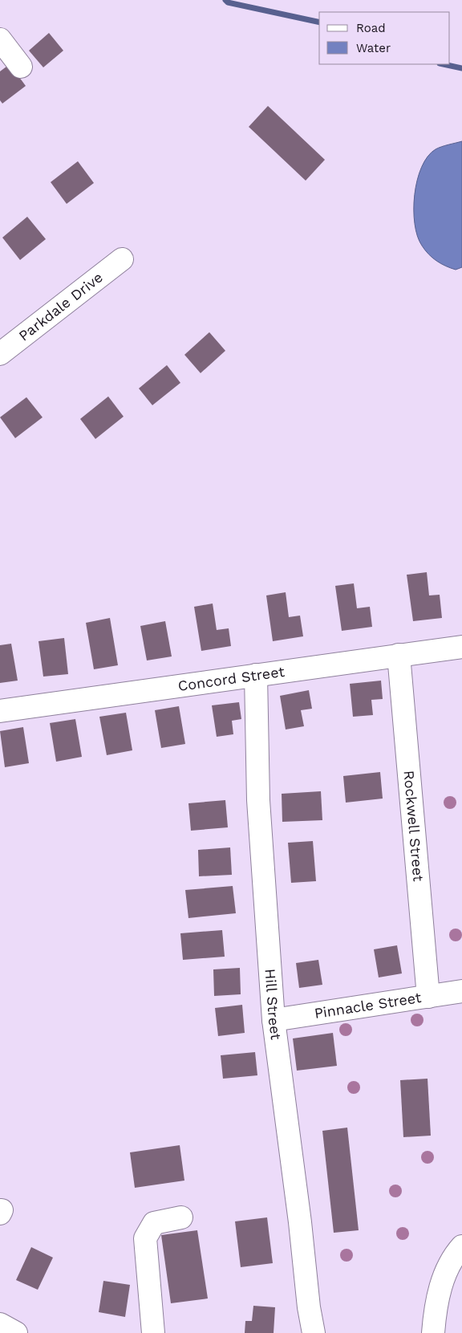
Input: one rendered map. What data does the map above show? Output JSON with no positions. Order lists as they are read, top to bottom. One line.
{"streets":{"street":["Parkdale Drive","Concord Street","Rockwell Street","Hill Street","Pinnacle Street"]},"crossings":[["Concord Street","Rockwell Street"],["Concord Street","Hill Street"],["Rockwell Street","Pinnacle Street"],["Hill Street","Pinnacle Street"]],"legend":["Road","Water"]}
